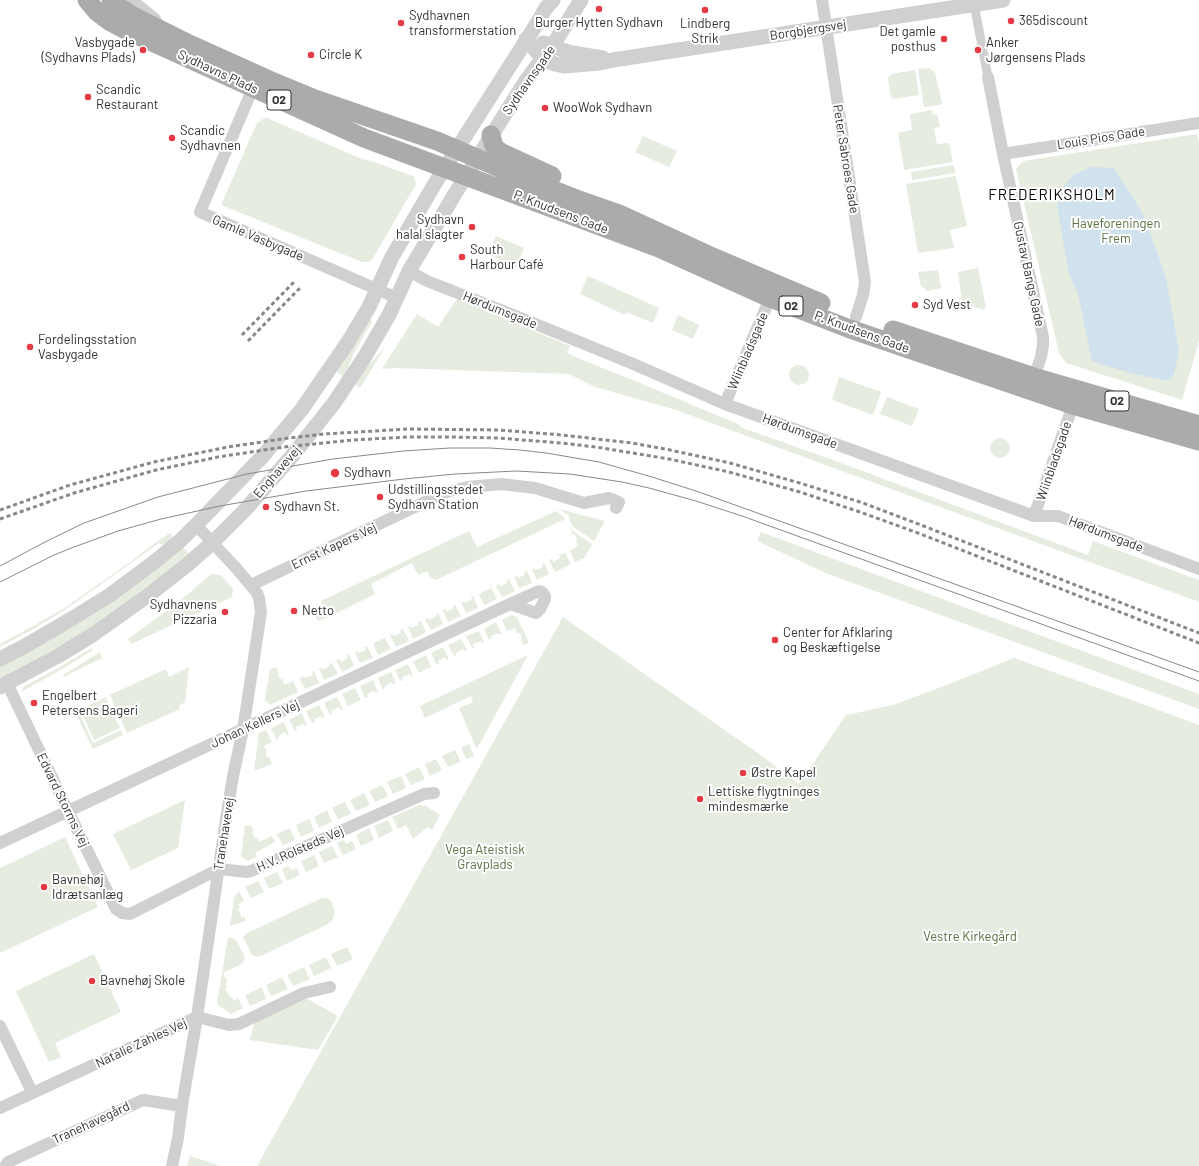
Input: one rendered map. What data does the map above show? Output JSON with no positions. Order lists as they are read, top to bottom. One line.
{"streets":{"main road":["Sydhavns Plads","O2","P. Knudsens Gade"],"street":["Borgbjergsvej","Sydhavnsgade","Louis Pios Gade","Peter Sabroes Gade","Gamle Vasbygade","Gustav Bangs Gade","Hørdumsgade","Wiinbladsgade","Enghavevej","Ernst Kapers Vej","Johan Kellers Vej","Edvard Storms Vej","Tranehavevej","H.V. Rolsteds Vej","Natalie Zahles Vej","Tranehavegård"]},"crossings":[["Borgbjergsvej","Sydhavnsgade"],["Borgbjergsvej","Peter Sabroes Gade"],["Sydhavns Plads","Sydhavnsgade"],["Sydhavns Plads","O2"],["Sydhavns Plads","Gamle Vasbygade"],["Sydhavns Plads","Enghavevej"],["Sydhavnsgade","O2"],["Sydhavnsgade","P. Knudsens Gade"],["Sydhavnsgade","Enghavevej"],["O2","P. Knudsens Gade"],["O2","Enghavevej"],["Louis Pios Gade","Gustav Bangs Gade"],["Peter Sabroes Gade","P. Knudsens Gade"],["P. Knudsens Gade","Gustav Bangs Gade"],["P. Knudsens Gade","Wiinbladsgade"],["P. Knudsens Gade","Enghavevej"],["Gamle Vasbygade","Enghavevej"],["Hørdumsgade","Wiinbladsgade"],["Hørdumsgade","Enghavevej"],["Enghavevej","Edvard Storms Vej"],["Enghavevej","Tranehavevej"],["Ernst Kapers Vej","Tranehavevej"],["Johan Kellers Vej","Edvard Storms Vej"],["Johan Kellers Vej","Tranehavevej"],["Edvard Storms Vej","Tranehavevej"],["Edvard Storms Vej","H.V. Rolsteds Vej"],["Tranehavevej","H.V. Rolsteds Vej"],["Tranehavevej","Natalie Zahles Vej"],["Tranehavevej","Tranehavegård"]],"districts":["FREDERIKSHOLM"],"parks":["Haveforeningen Frem","Vega Ateistisk Gravplads","Vestre Kirkegård"],"places":["Burger Hytten Sydhavn","Lindberg Strik","365discount","Sydhavnen transformerstation","Det gamle posthus","Vasbygade (Sydhavns Plads)","Anker Jørgensens Plads","Circle K","Scandic Restaurant","WooWok Sydhavn","Scandic Sydhavnen","Sydhavn halal slagter","South Harbour Café","Syd Vest","Fordelingsstation Vasbygade","Sydhavn","Udstillingsstedet Sydhavn Station","Sydhavn St.","Netto","Sydhavnens Pizzaria","Center for Afklaring og Beskæftigelse","Engelbert Petersens Bageri","Østre Kapel","Lettiske flygtninges mindesmærke","Bavnehøj Idrætsanlæg","Bavnehøj Skole"]}
